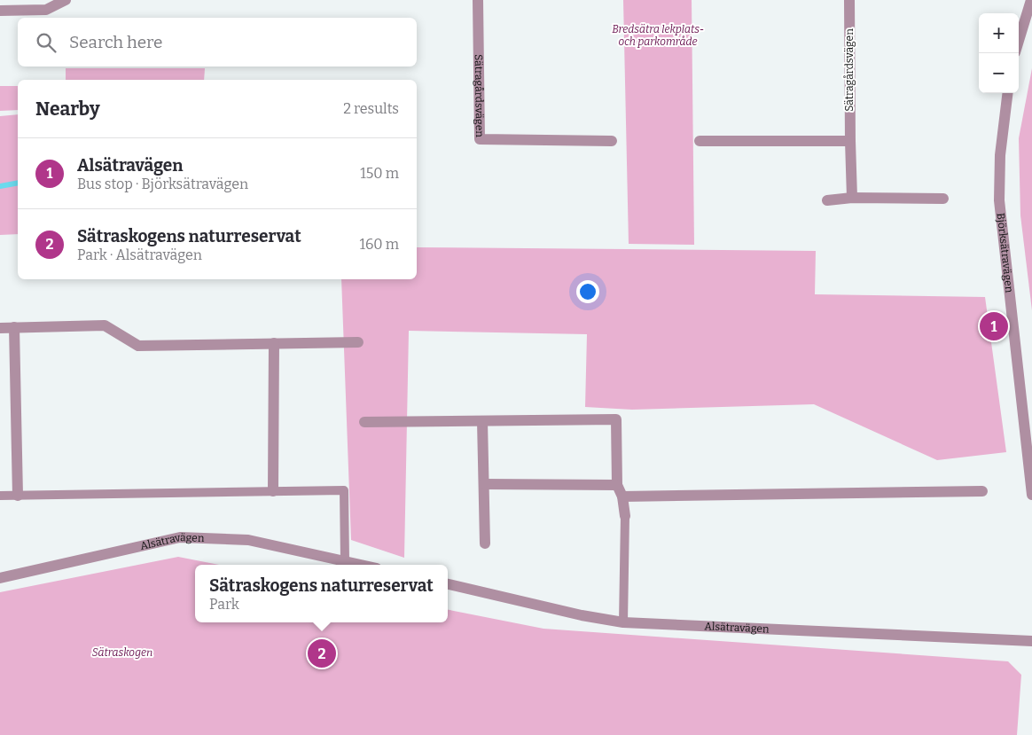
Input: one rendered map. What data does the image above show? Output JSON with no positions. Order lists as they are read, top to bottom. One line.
{"streets":{"street":["Sätragårdsvägen","Björksätravägen","Alsätravägen"]},"parks":["Bredsätra lekplats- och parkområde","Sätraskogen"],"page":{"map_buttons":["+","−"],"search":"Search here","heading":["Nearby","2 results"],"list":[{"mark":"1","name":"Alsätravägen","note":"Bus stop · Björksätravägen","value":"150 m"},{"mark":"2","name":"Sätraskogens naturreservat","note":"Park · Alsätravägen","value":"160 m"}],"pins":["1","2"],"popup":["Sätraskogens naturreservat","Park"]}}
